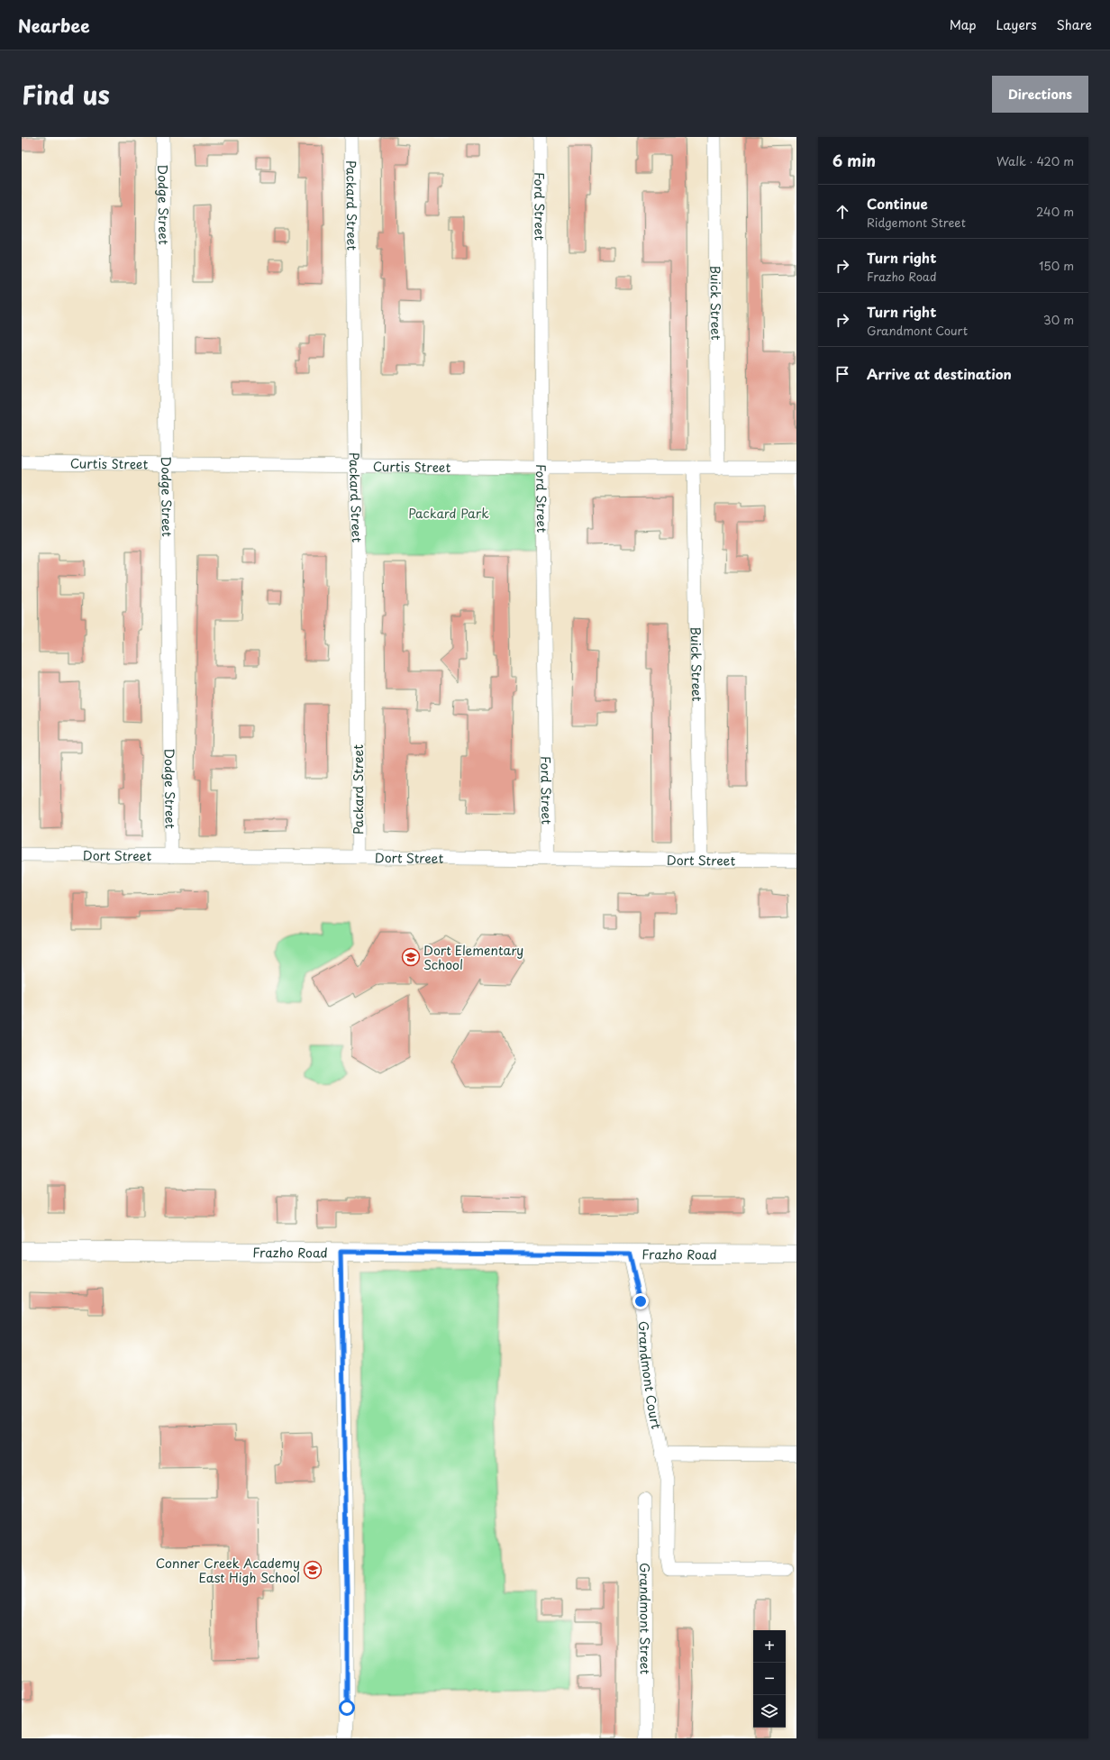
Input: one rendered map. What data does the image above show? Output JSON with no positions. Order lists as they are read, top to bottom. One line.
{"streets":{"street":["Dodge Street","Packard Street","Ford Street","Buick Street","Curtis Street","Dort Street","Frazho Road","Grandmont Court","Grandmont Street"]},"crossings":[["Dodge Street","Curtis Street"],["Dodge Street","Dort Street"],["Packard Street","Curtis Street"],["Packard Street","Dort Street"],["Ford Street","Curtis Street"],["Ford Street","Dort Street"],["Buick Street","Curtis Street"],["Buick Street","Dort Street"],["Frazho Road","Grandmont Court"]],"parks":["Packard Park"],"places":{"school or university":["Dort Elementary School","Conner Creek Academy East High School"]},"page":{"header":"Nearbee","nav":["Map","Layers","Share"],"title":"Find us","buttons":"Directions","heading":["6 min","Walk · 420 m"],"list":[["Continue","Ridgemont Street","240 m"],["Turn right","Frazho Road","150 m"],["Turn right","Grandmont Court","30 m"],"Arrive at destination"],"map_buttons":["+","−"]}}
